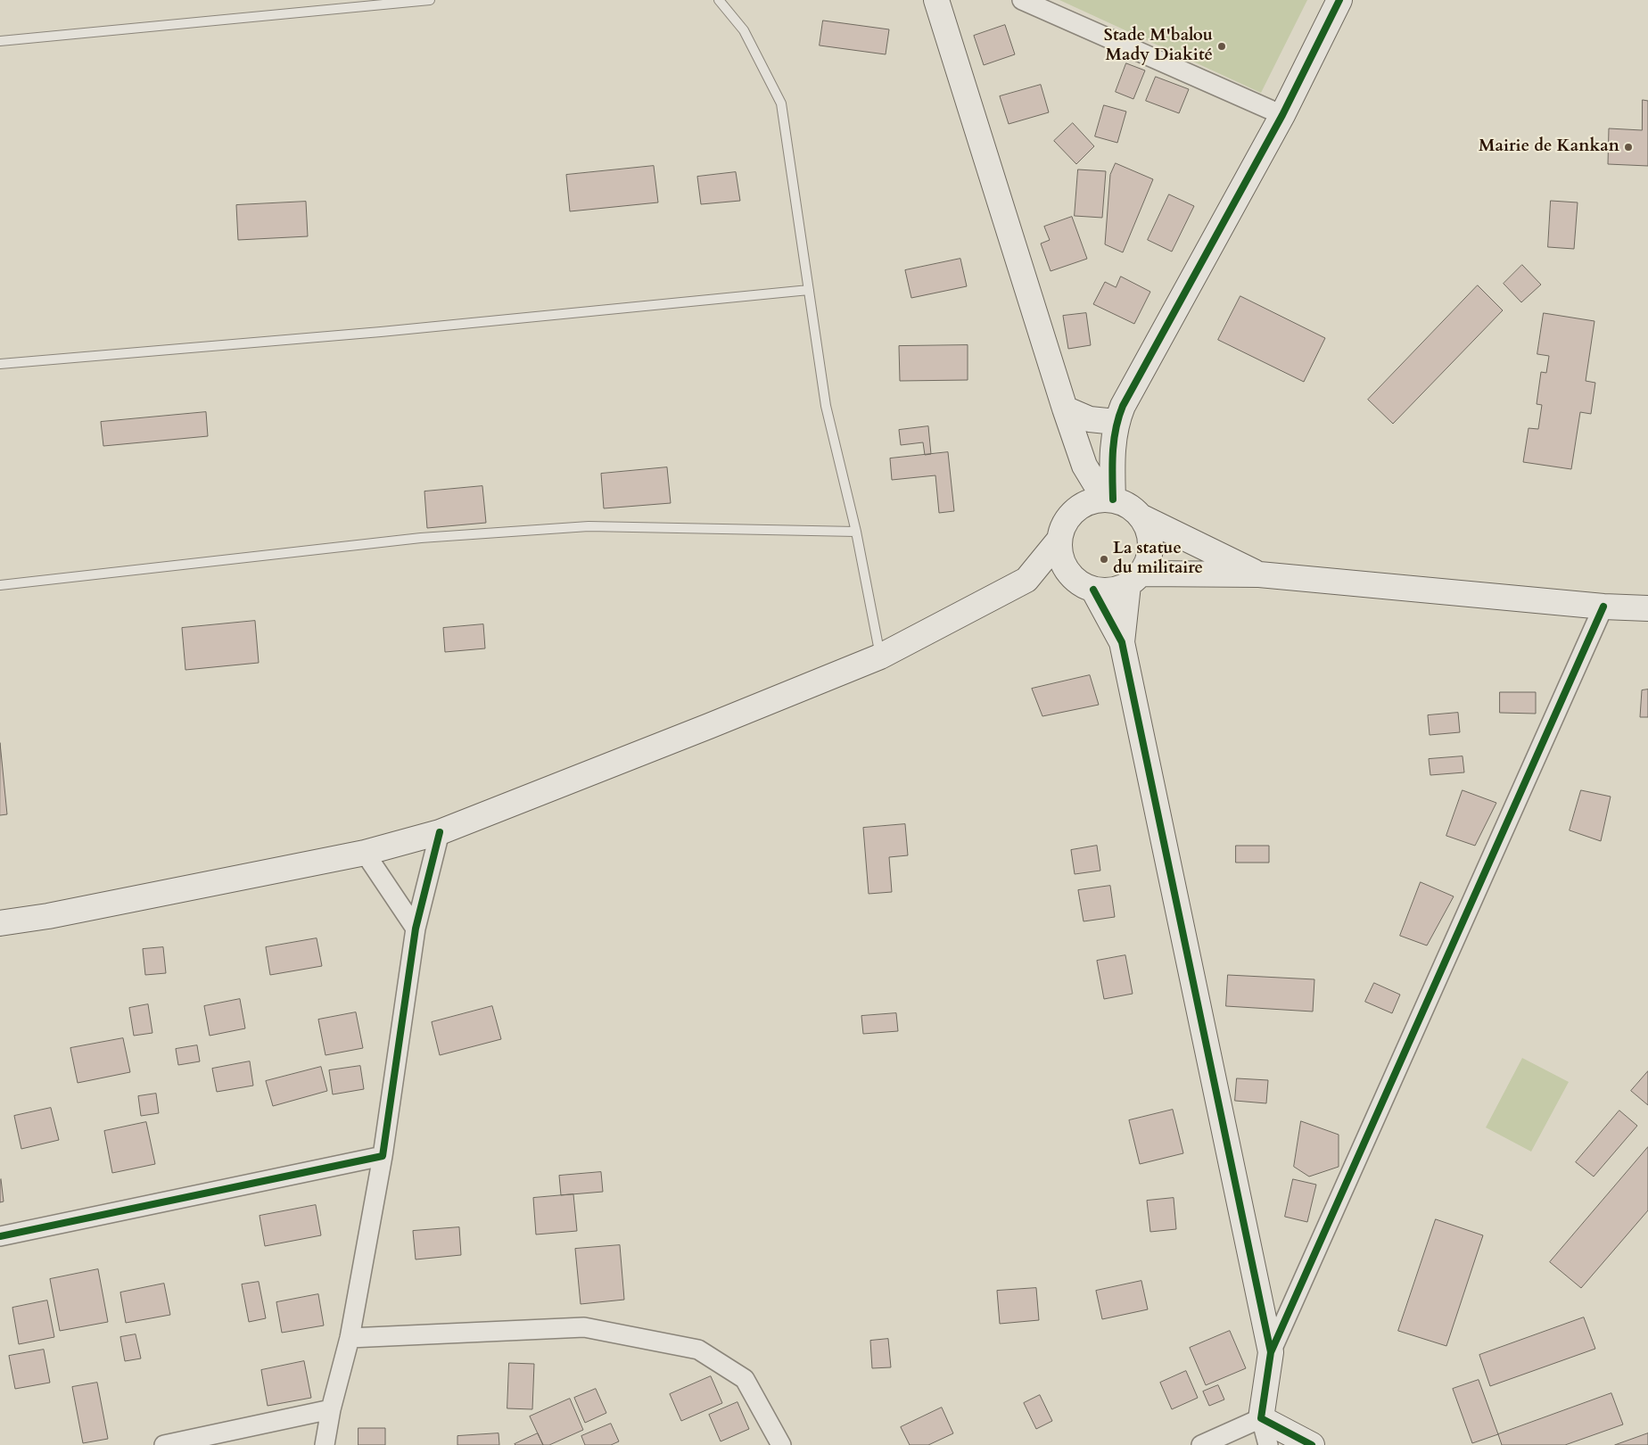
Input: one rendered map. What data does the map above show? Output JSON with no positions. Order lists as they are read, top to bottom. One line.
{"places":["Stade M'balou Mady Diakité","Mairie de Kankan","La statue du militaire"]}
